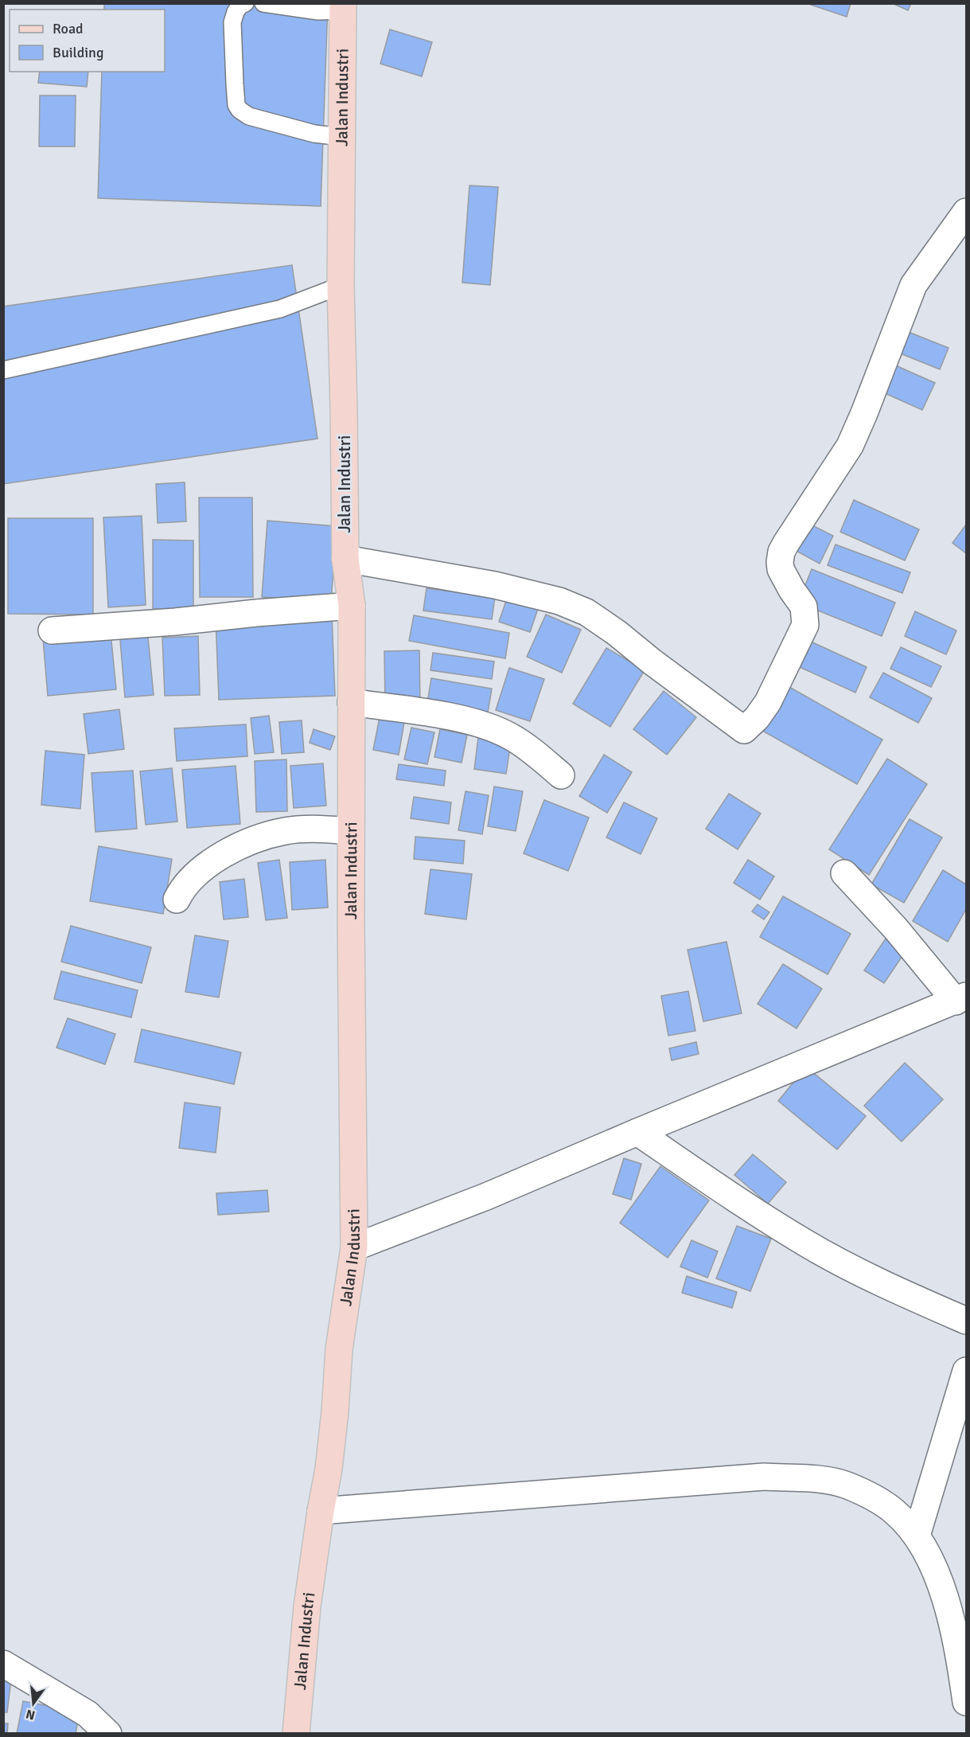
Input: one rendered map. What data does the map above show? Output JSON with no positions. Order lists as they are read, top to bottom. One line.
{"streets":{"main road":["Jalan Industri"]},"legend":["Road","Building"],"north":"bottom"}
